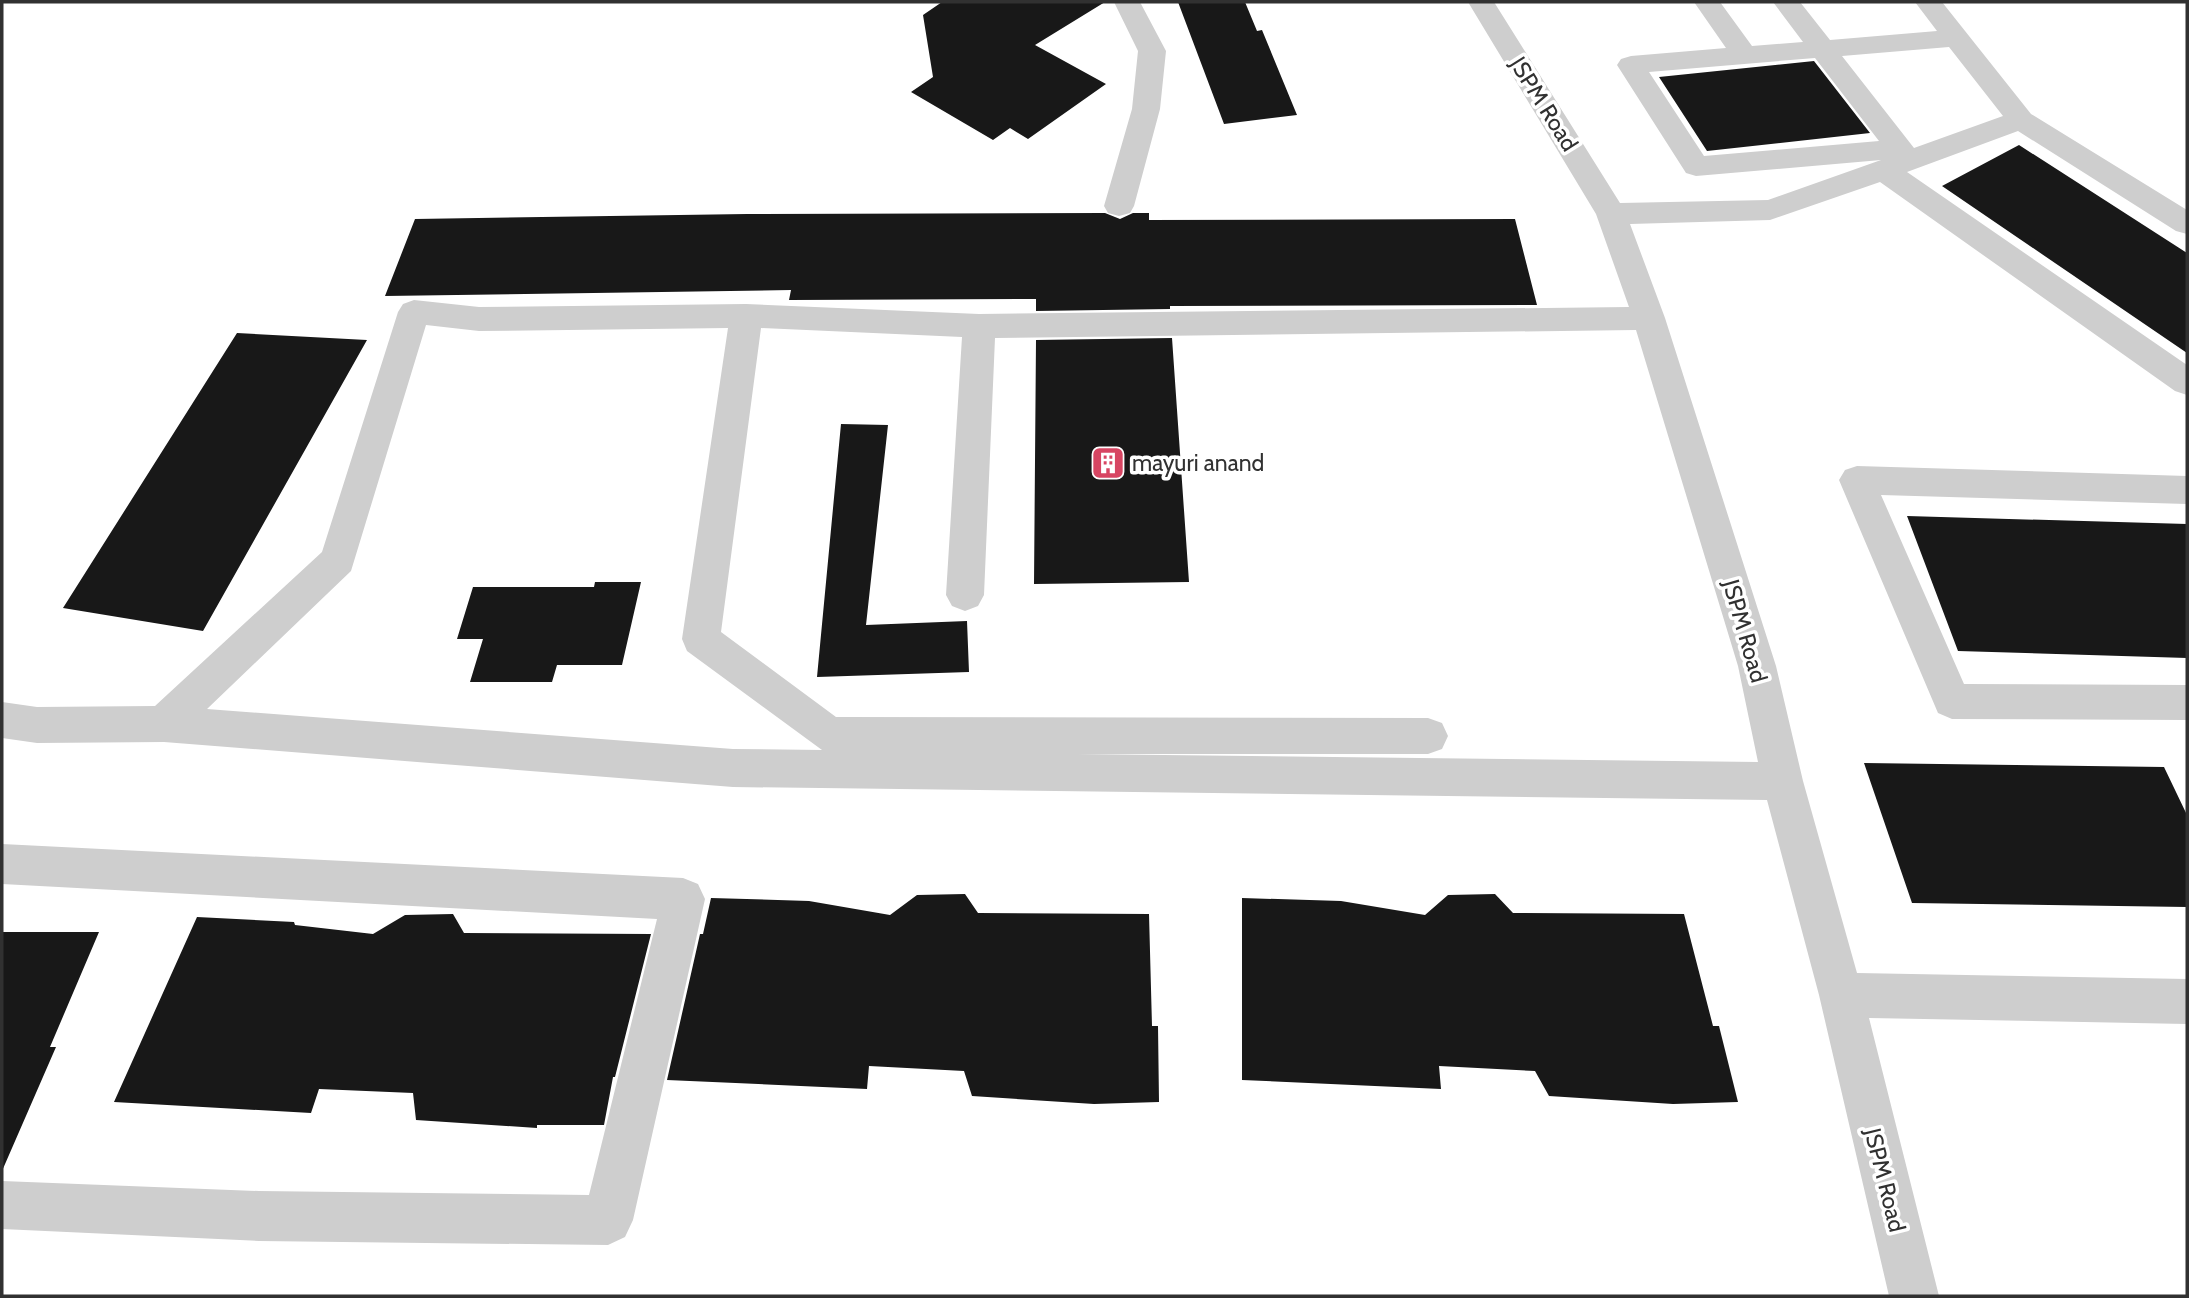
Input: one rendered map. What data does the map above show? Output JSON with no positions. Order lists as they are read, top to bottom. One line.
{"streets":{"street":["JSPM Road"]},"places":{"building":["mayuri anand"]}}
